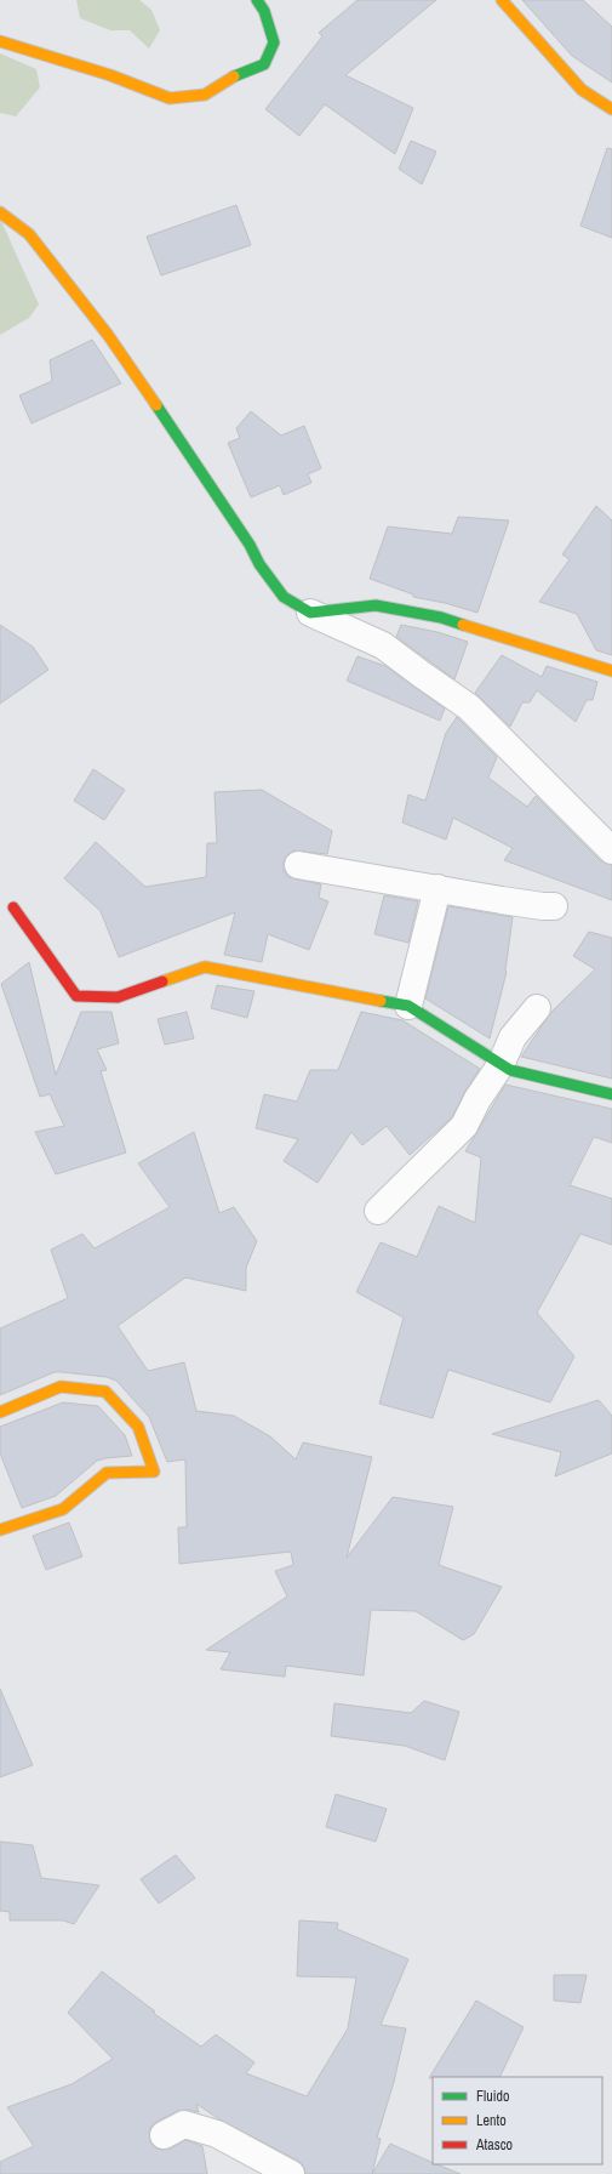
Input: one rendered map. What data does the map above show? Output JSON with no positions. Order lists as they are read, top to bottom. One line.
{"legend":["Fluido","Lento","Atasco"]}
